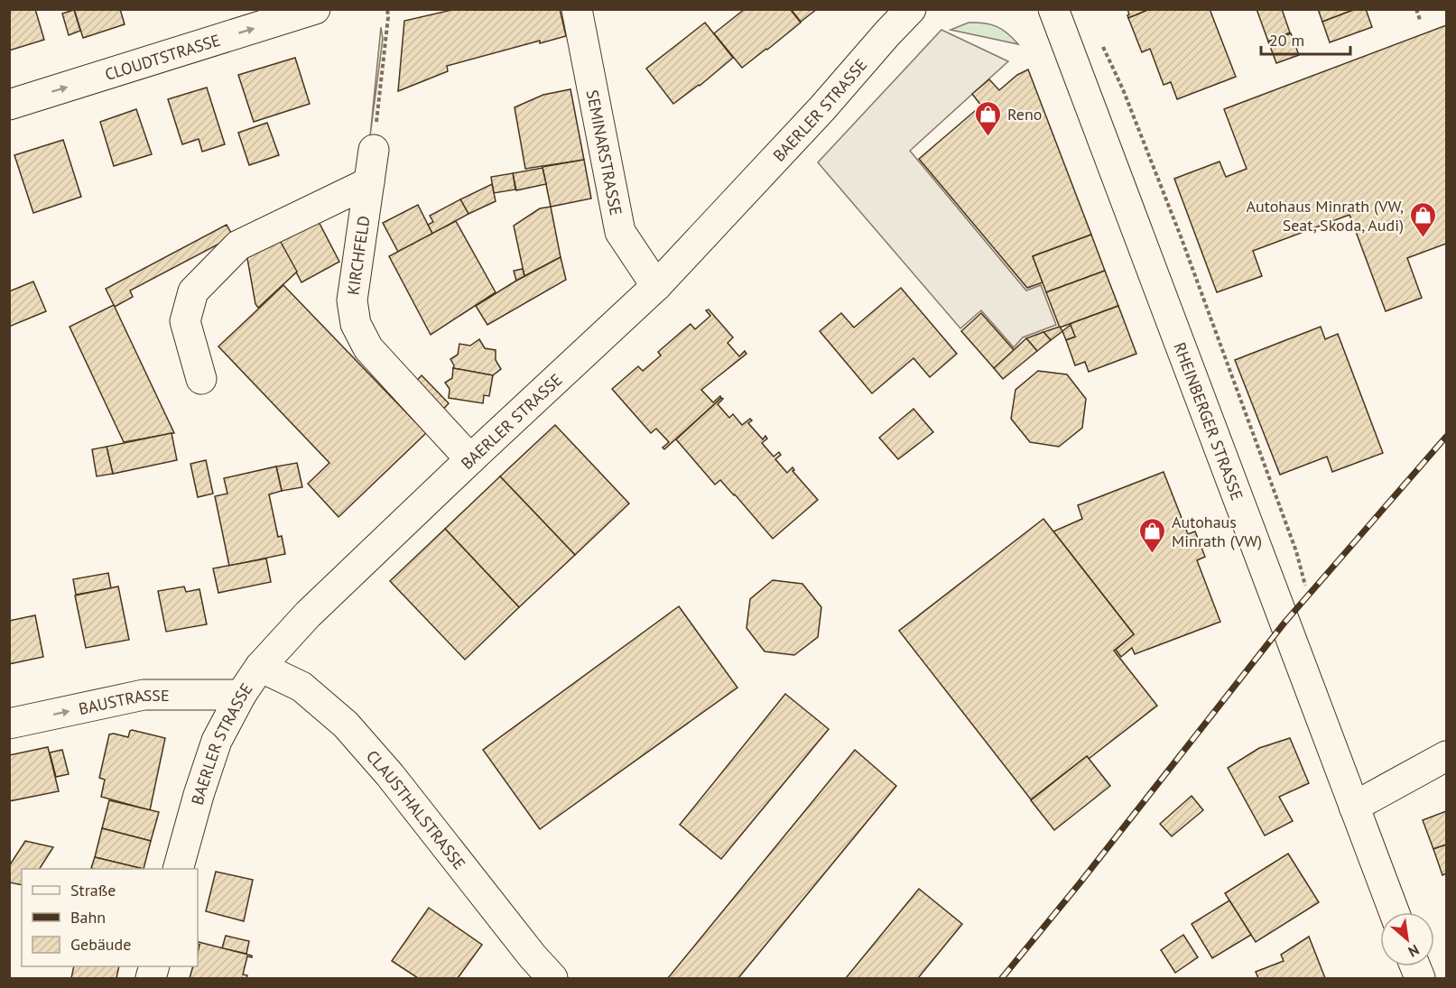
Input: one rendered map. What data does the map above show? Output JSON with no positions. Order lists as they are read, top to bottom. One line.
{"streets":{"main road":["CLOUDTSTRASSE","BAERLER STRASSE","SEMINARSTRASSE","KIRCHFELD","RHEINBERGER STRASSE","BAUSTRASSE","CLAUSTHALSTRASSE"]},"crossings":[["BAERLER STRASSE","SEMINARSTRASSE"],["BAERLER STRASSE","KIRCHFELD"],["BAERLER STRASSE","BAUSTRASSE"],["BAERLER STRASSE","CLAUSTHALSTRASSE"]],"one_way":["CLOUDTSTRASSE","BAUSTRASSE"],"places":{"shop":["Reno","Autohaus Minrath (VW, Seat, Skoda, Audi)","Autohaus Minrath (VW)"]},"legend":["Straße","Bahn","Gebäude"],"scale_bar":"20 m","north":"bottom right"}
